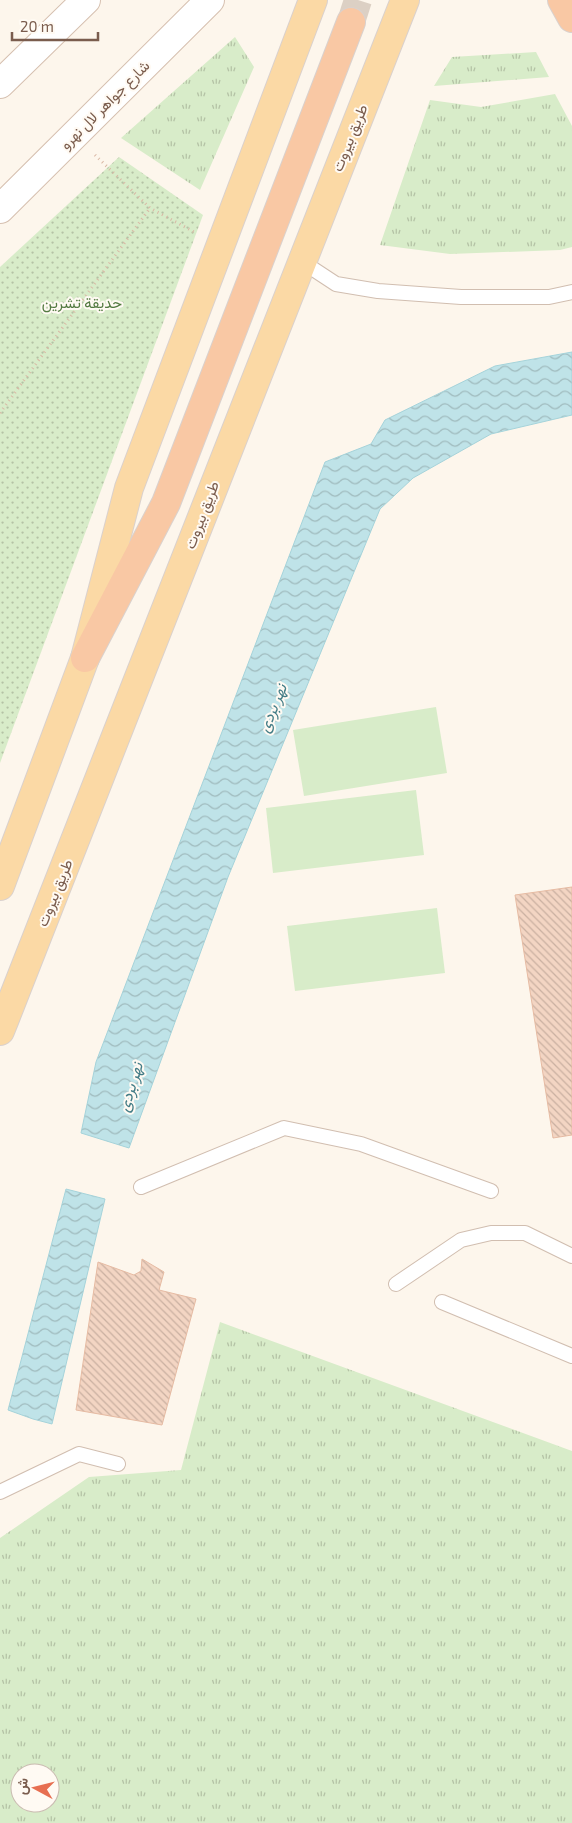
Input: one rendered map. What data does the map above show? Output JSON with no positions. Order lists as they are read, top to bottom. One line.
{"streets":{"main road":["شارع جواهر لال نهرو","طريق بيروت"]},"water":["نهر بردى"],"parks":["حديقة تشرين"],"scale_bar":"20 m","north":"left"}
